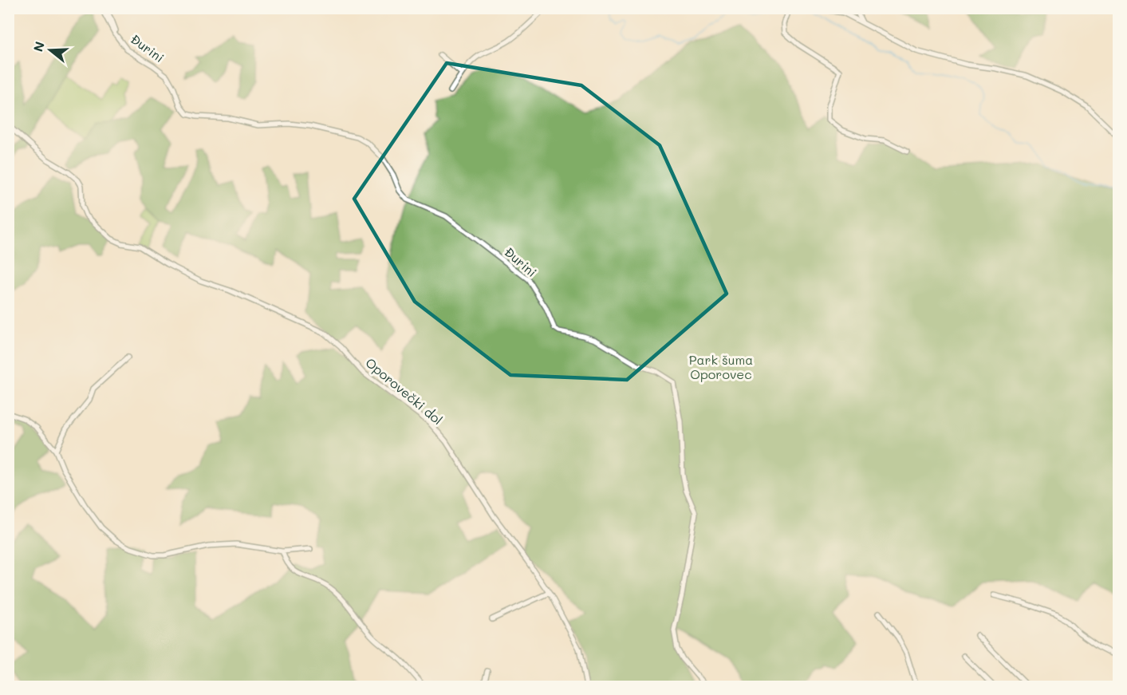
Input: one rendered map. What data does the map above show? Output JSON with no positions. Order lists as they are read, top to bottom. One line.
{"streets":{"street":["Đurini","Oporovečki dol"]},"parks":["Park šuma Oporovec"],"north":"left"}
